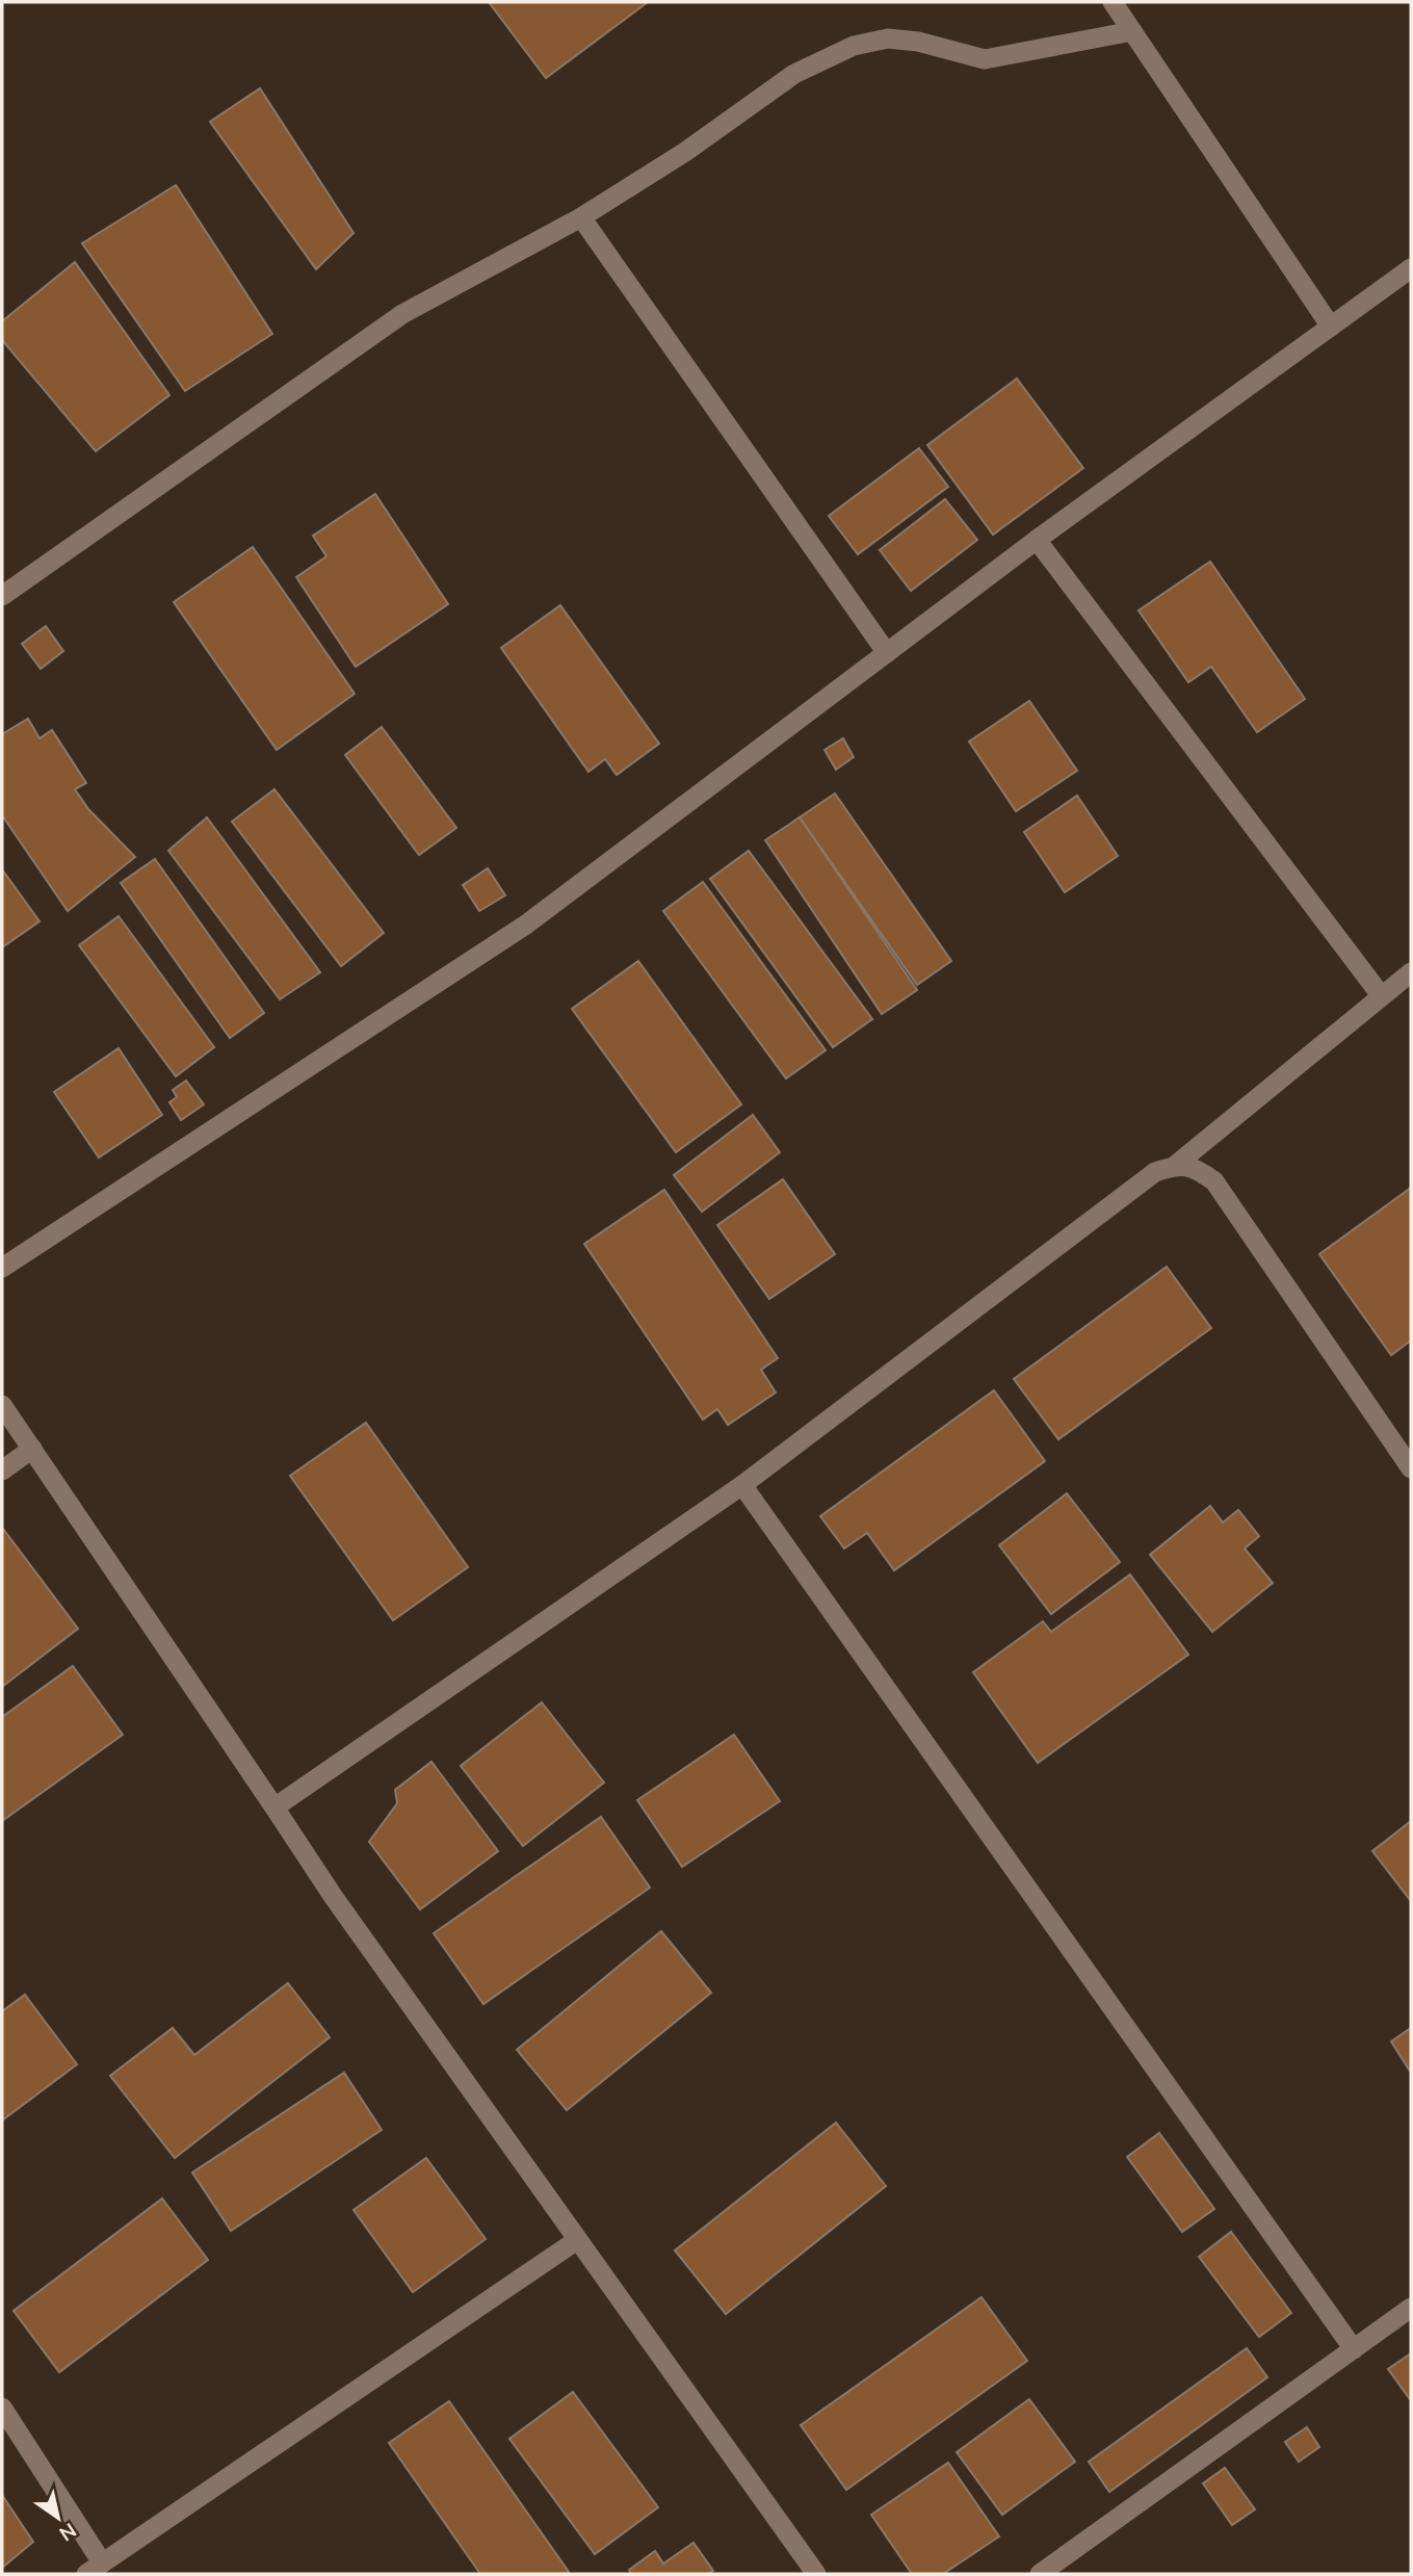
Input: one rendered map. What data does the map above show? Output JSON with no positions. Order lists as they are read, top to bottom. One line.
{"north":"bottom right"}
